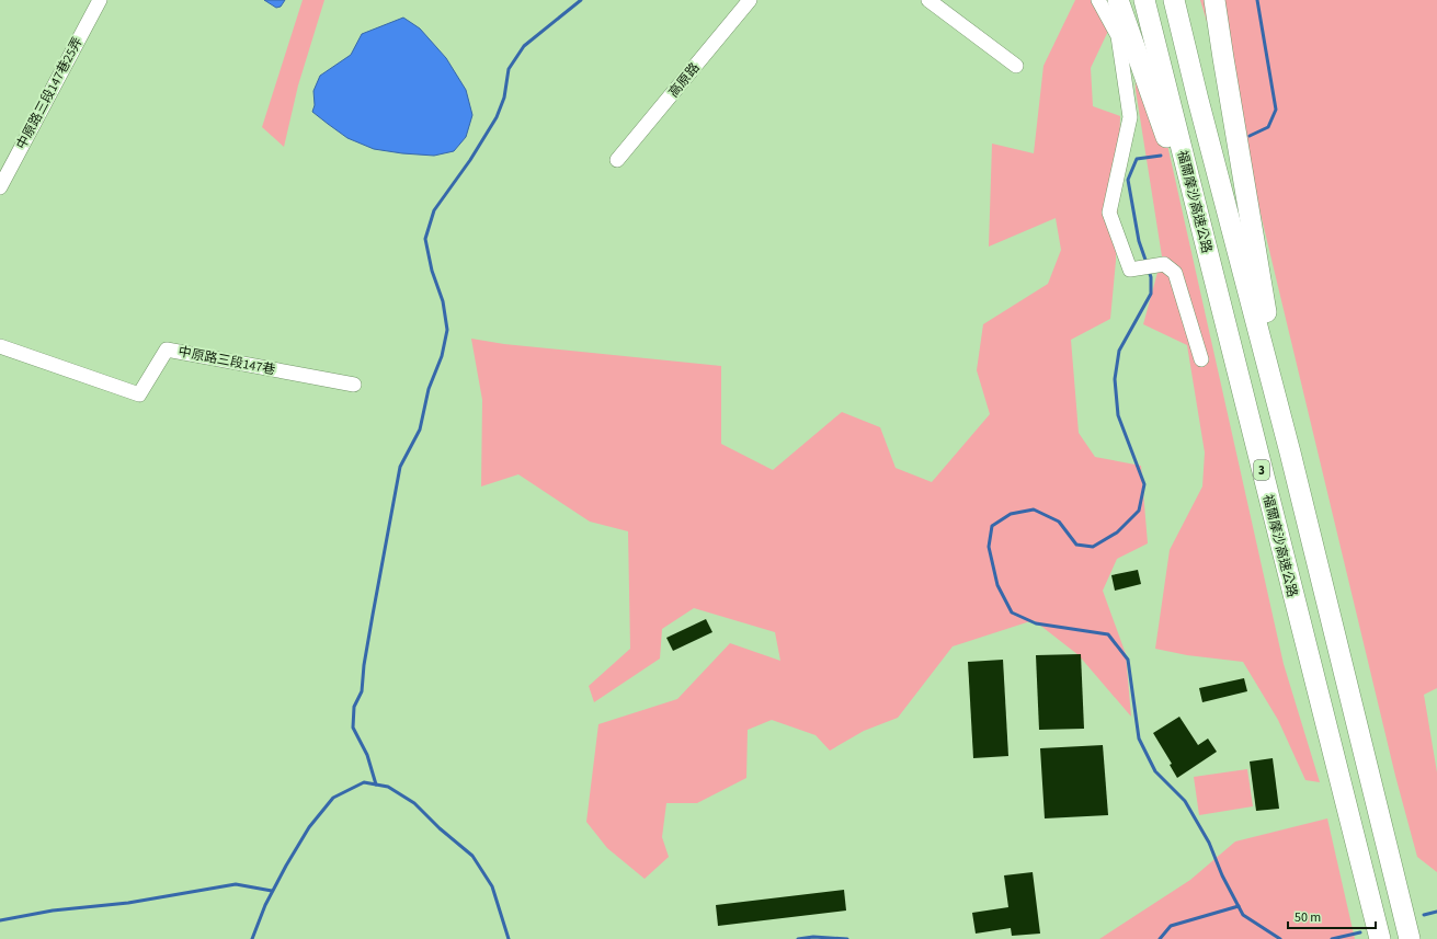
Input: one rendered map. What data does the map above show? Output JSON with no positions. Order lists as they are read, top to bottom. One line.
{"streets":{"highway":["福爾摩沙高速公路","3"],"street":["高原路","中原路三段147巷25弄","中原路三段147巷"]},"scale_bar":"50 m"}
